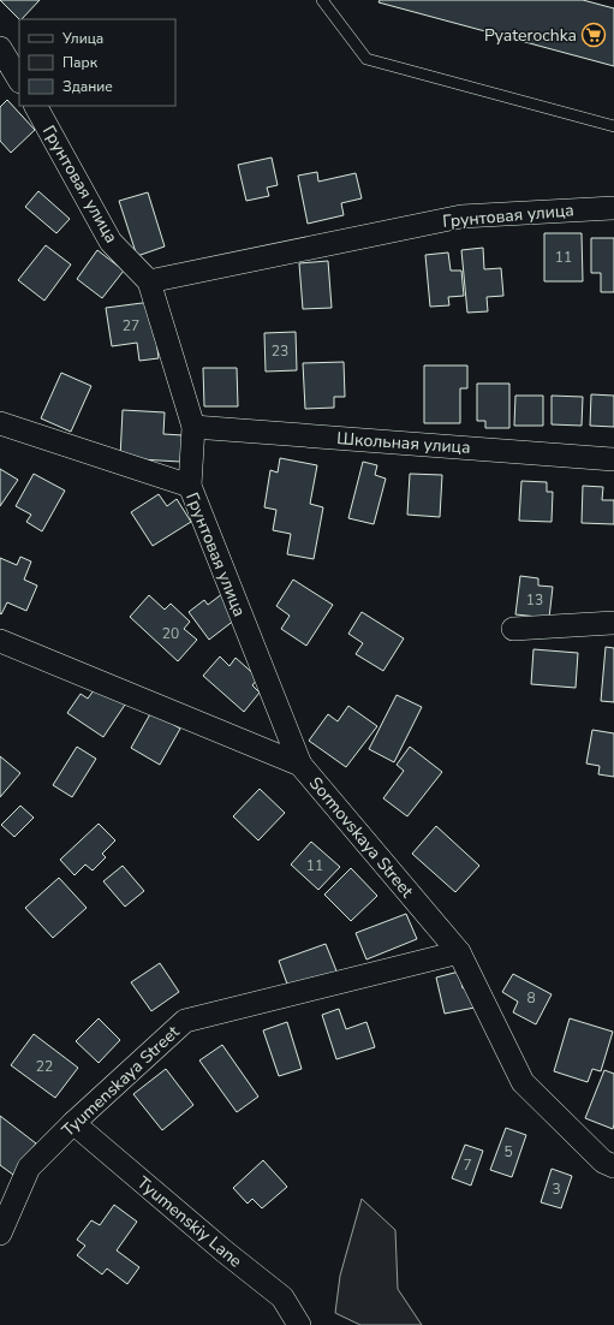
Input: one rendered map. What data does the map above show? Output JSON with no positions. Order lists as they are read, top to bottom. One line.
{"streets":{"street":["Грунтовая улица","Школьная улица","Sormovskaya Street","Tyumenskaya Street","Tyumenskiy Lane"]},"crossings":[["Грунтовая улица","Школьная улица"],["Грунтовая улица","Sormovskaya Street"],["Sormovskaya Street","Tyumenskaya Street"],["Tyumenskaya Street","Tyumenskiy Lane"]],"places":{"supermarket":["Pyaterochka"]},"house_numbers":["11","27","23","13","20","11","8","22","5","7","3"],"legend":["Улица","Парк","Здание"]}
